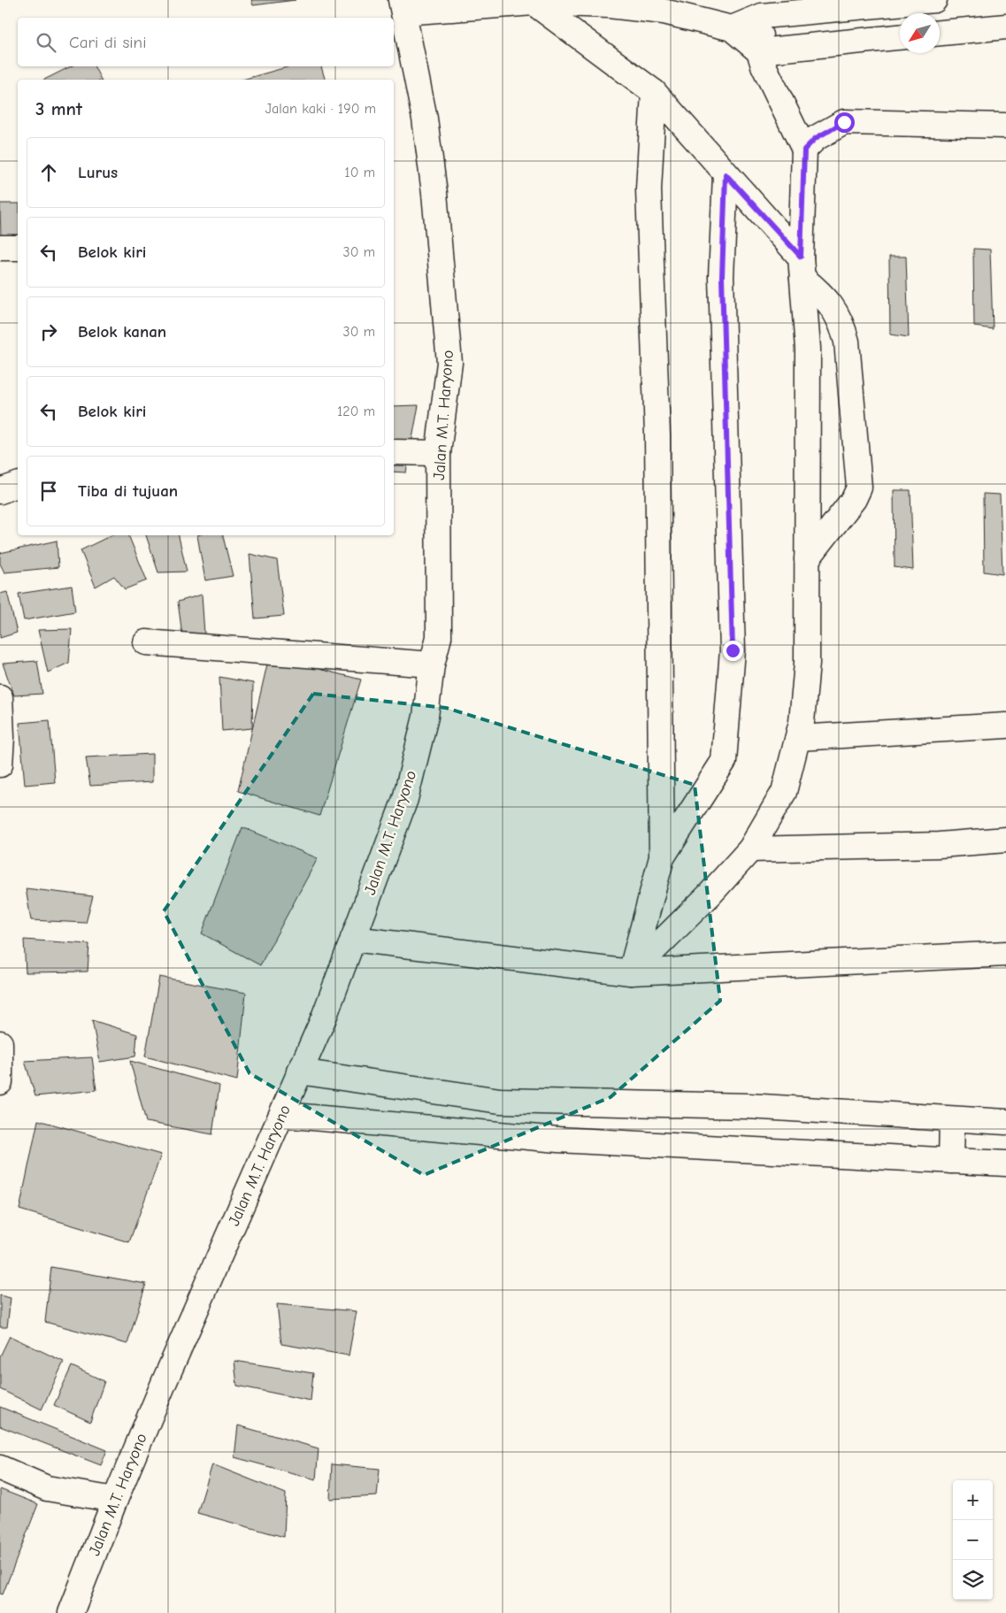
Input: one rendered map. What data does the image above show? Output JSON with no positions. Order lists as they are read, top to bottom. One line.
{"streets":{"main road":["Jalan M.T. Haryono"]},"north":"bottom left","page":{"search":"Cari di sini","heading":["3 mnt","Jalan kaki · 190 m"],"list":[["Lurus","10 m"],["Belok kiri","30 m"],["Belok kanan","30 m"],["Belok kiri","120 m"],"Tiba di tujuan"],"map_buttons":["+","−"]}}
